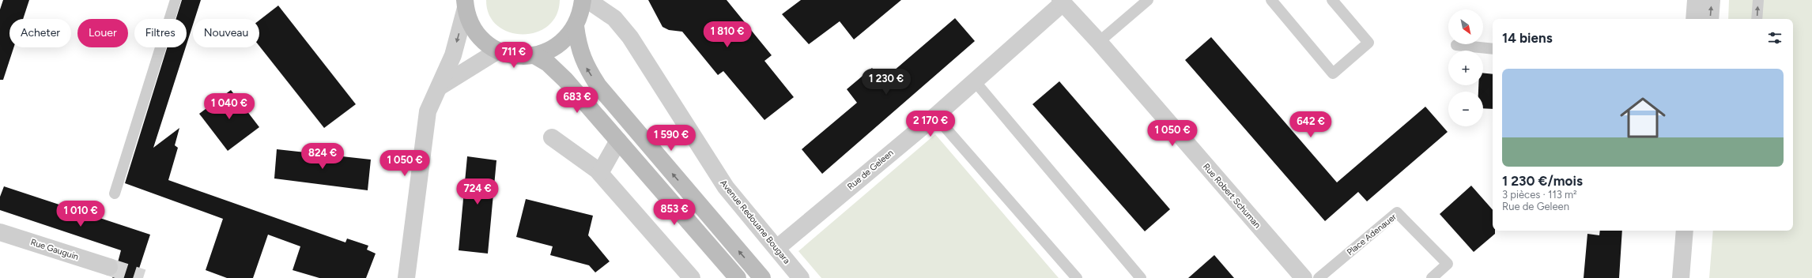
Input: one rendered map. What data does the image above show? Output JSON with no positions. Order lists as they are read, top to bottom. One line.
{"streets":{"street":["Rue de Geleen","Rue Robert Schuman","Avenue Redouane Bougara","Rue Gauguin"],"lane":["Place Adenauer"]},"crossings":[["Rue de Geleen","Rue Robert Schuman"],["Rue de Geleen","Avenue Redouane Bougara"]],"north":"bottom right","page":{"map_buttons":["+","−"],"chip":["Acheter","Louer","Filtres","Nouveau"],"heading":"14 biens","price":["1 810 €","711 €","1 230 €","683 €","1 040 €","2 170 €","642 €","1 050 €","1 590 €","824 €","1 050 €","724 €","853 €","1 010 €"],"list":[{"name":"1 230 €/mois","note":"3 pièces · 113 m² · Rue de Geleen"}]}}
